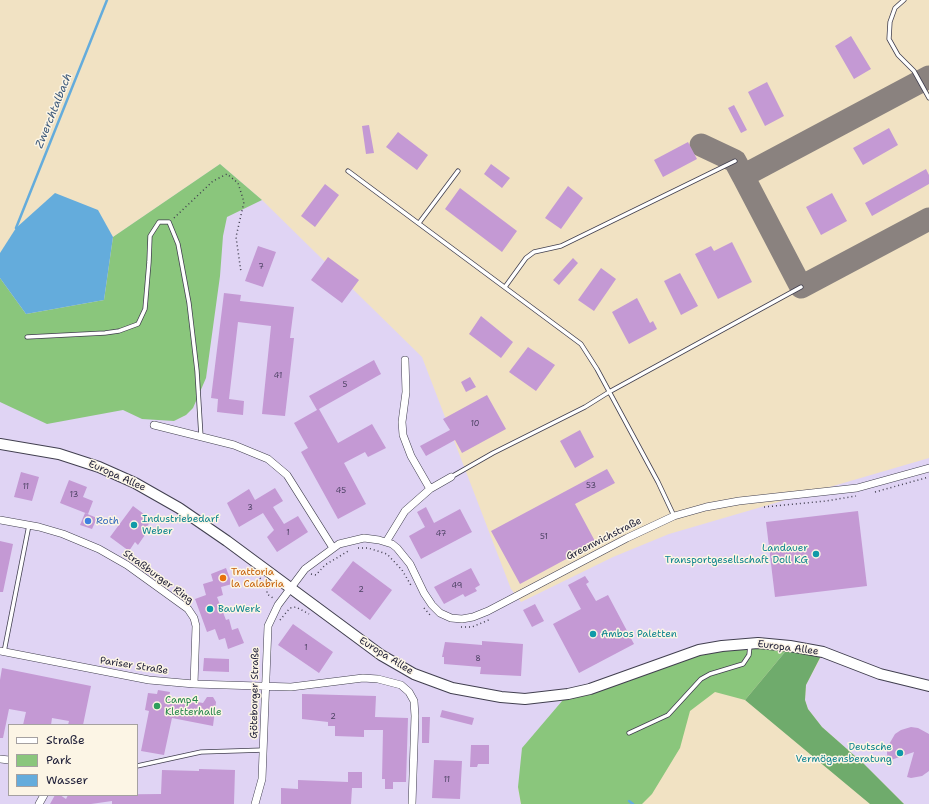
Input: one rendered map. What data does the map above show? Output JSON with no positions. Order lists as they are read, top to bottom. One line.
{"streets":{"main road":["Europa Allee"],"street":["Greenwichstraße","Straßburger Ring","Pariser Straße","Göteborger Straße"]},"crossings":[["Europa Allee","Greenwichstraße"],["Europa Allee","Göteborger Straße"],["Greenwichstraße","Göteborger Straße"],["Straßburger Ring","Pariser Straße"],["Pariser Straße","Göteborger Straße"]],"water":["Zwerchtalbach"],"places":["Roth","Industriebedarf Weber","Landauer Transportgesellschaft Doll KG","Trattoria la Calabria","BauWerk","Ambos Paletten","Camp4 Kletterhalle","Deutsche Vermögensberatung"],"house_numbers":["7","41","5","10","53","11","45","13","3","1","47","51","49","2","1","8","2","11"],"legend":["Straße","Park","Wasser"]}
